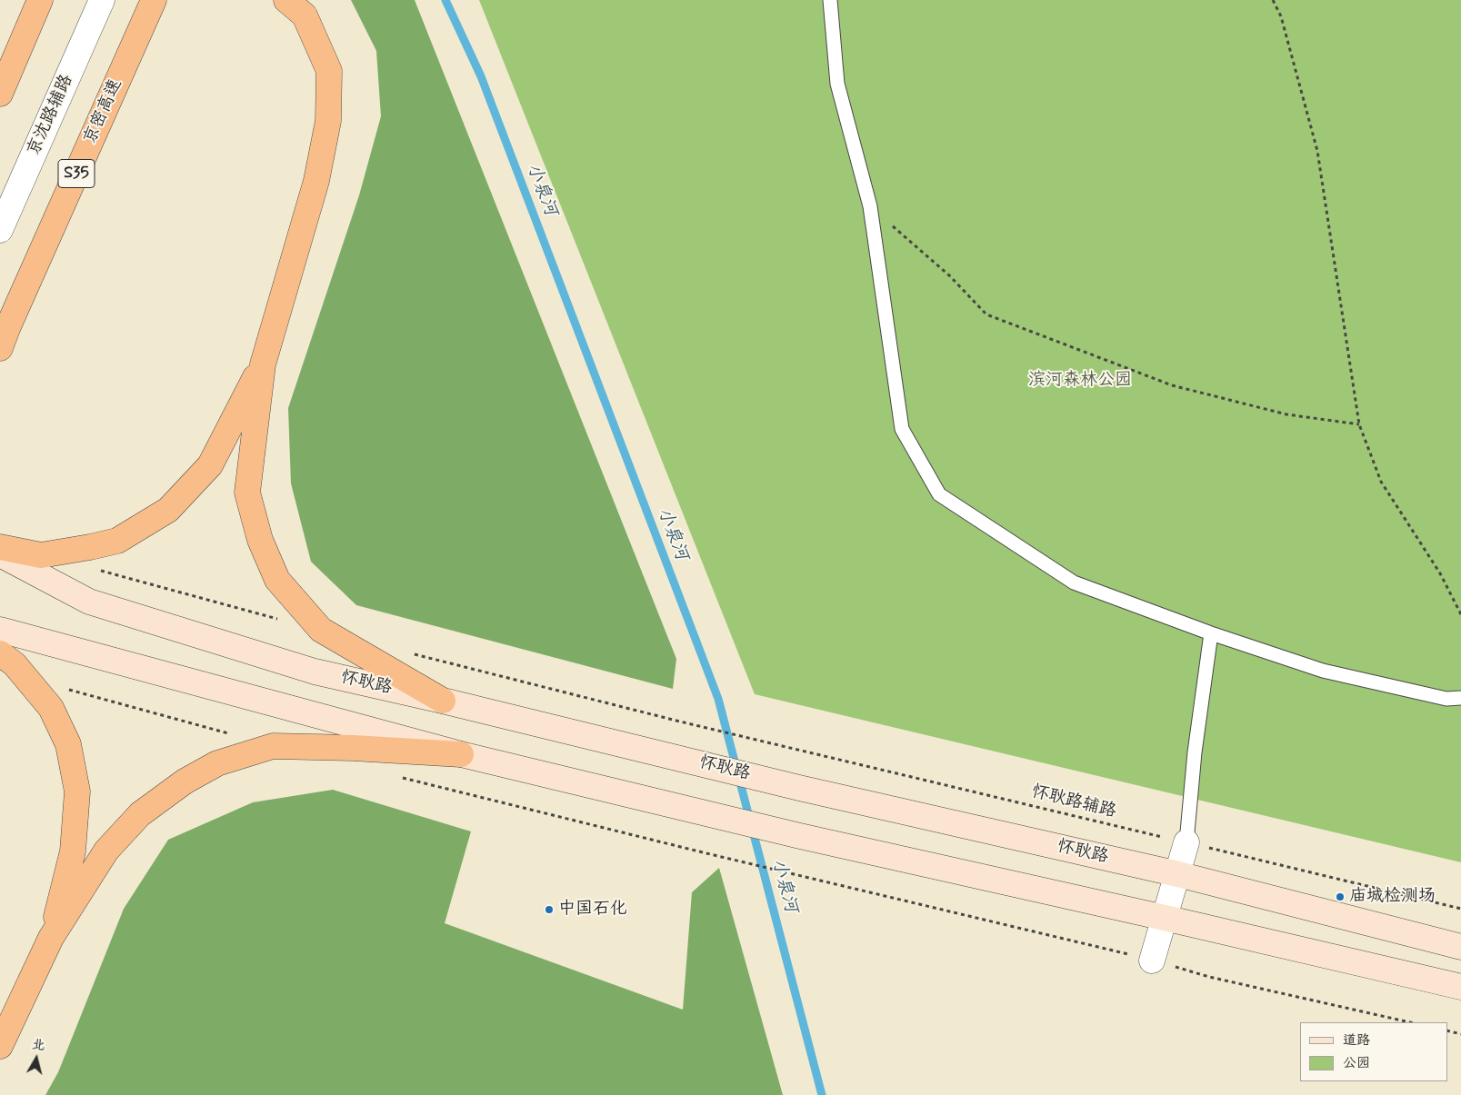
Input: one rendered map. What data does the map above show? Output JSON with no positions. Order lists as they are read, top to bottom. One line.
{"streets":{"highway":["京密高速","S35"],"main road":["怀耿路"],"street":["京沈路辅路"],"path":["怀耿路辅路"]},"water":["小泉河"],"parks":["滨河森林公园"],"places":["庙城检测场","中国石化"],"legend":["道路","公园"],"north":"top"}
